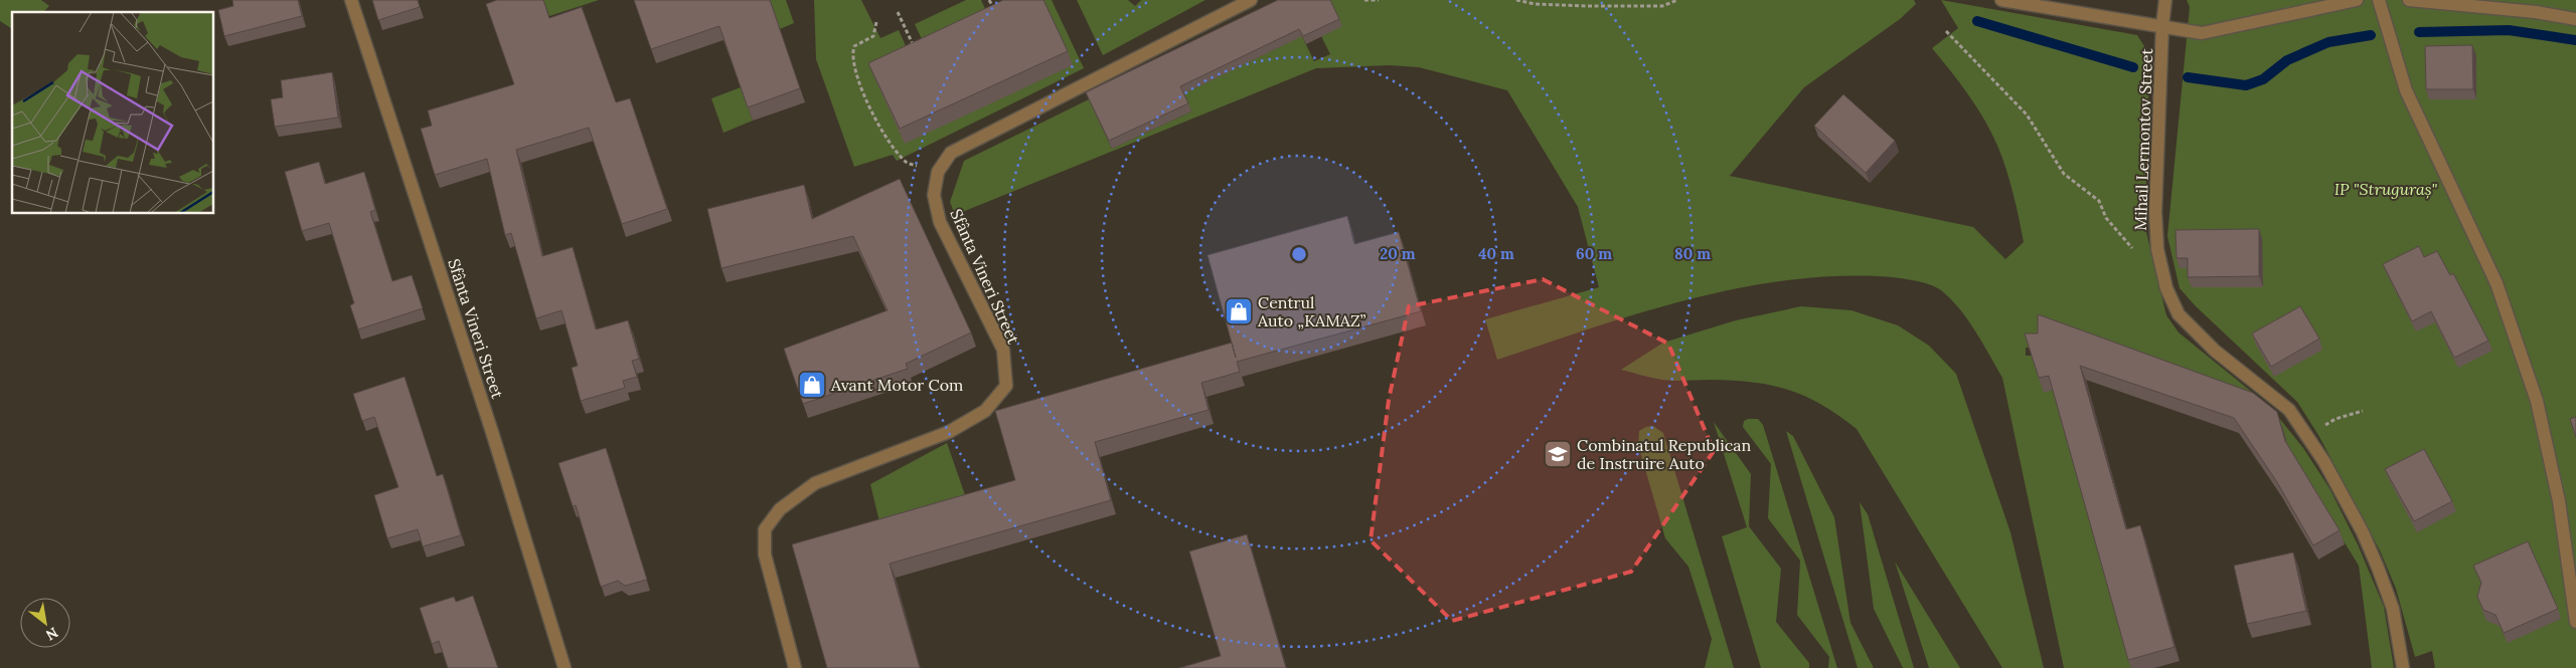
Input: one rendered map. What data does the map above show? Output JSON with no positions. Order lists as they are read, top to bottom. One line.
{"streets":{"street":["Mihail Lermontov Street","Sfânta Vineri Street"]},"parks":["IP \"Struguraș\""],"places":{"shop":["Centrul Auto „KAMAZ”","Avant Motor Com"],"school or university":["Combinatul Republican de Instruire Auto"]},"north":"bottom right","rings":["20 m","40 m","60 m","80 m"]}
